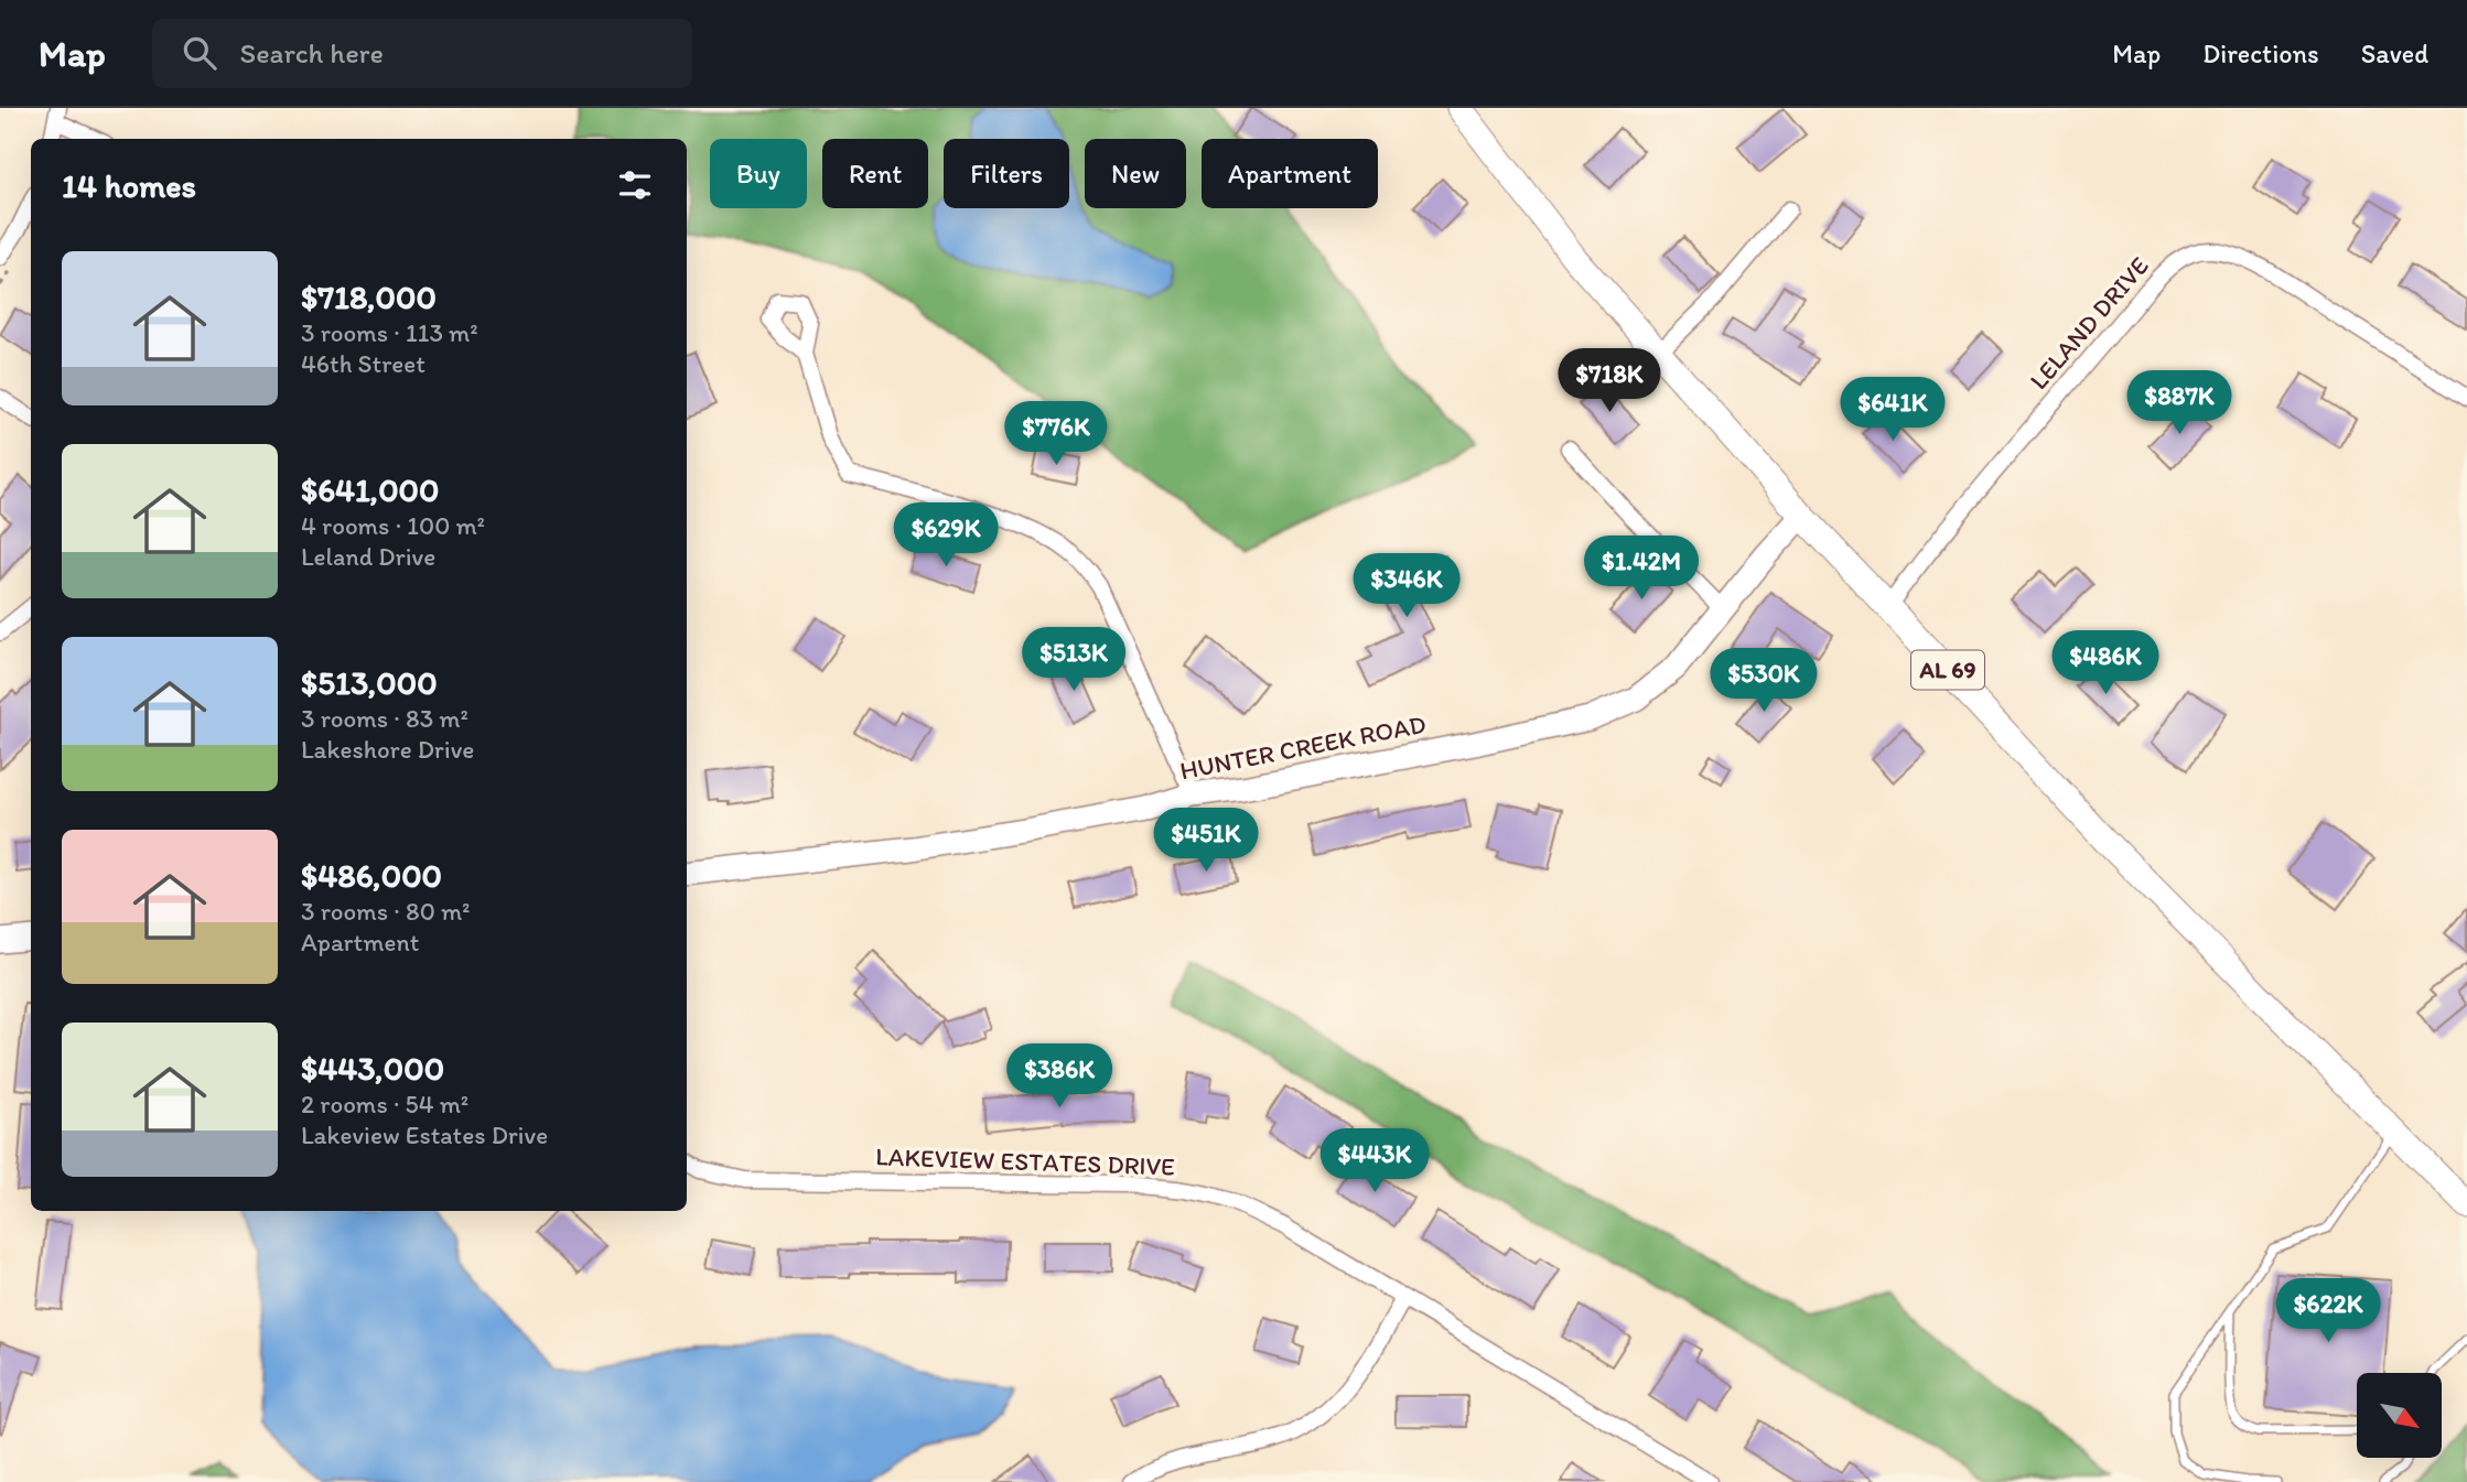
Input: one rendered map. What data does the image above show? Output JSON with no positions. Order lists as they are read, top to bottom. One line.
{"streets":{"main road":["AL 69","HUNTER CREEK ROAD"],"street":["LELAND DRIVE","LAKEVIEW ESTATES DRIVE"]},"crossings":[["LELAND DRIVE","AL 69"],["AL 69","HUNTER CREEK ROAD"]],"north":"bottom right","page":{"header":"Map","search":"Search here","nav":["Map","Directions","Saved"],"chip":["Buy","Rent","Filters","New","Apartment"],"heading":"14 homes","list":[{"name":"$718,000","note":"3 rooms · 113 m² · 46th Street"},{"name":"$641,000","note":"4 rooms · 100 m² · Leland Drive"},{"name":"$513,000","note":"3 rooms · 83 m² · Lakeshore Drive"},{"name":"$486,000","note":"3 rooms · 80 m² · Apartment"},{"name":"$443,000","note":"2 rooms · 54 m² · Lakeview Estates Drive"}],"price":["$718K","$887K","$641K","$776K","$629K","$1.42M","$346K","$513K","$486K","$530K","$451K","$386K","$443K","$622K"]}}
